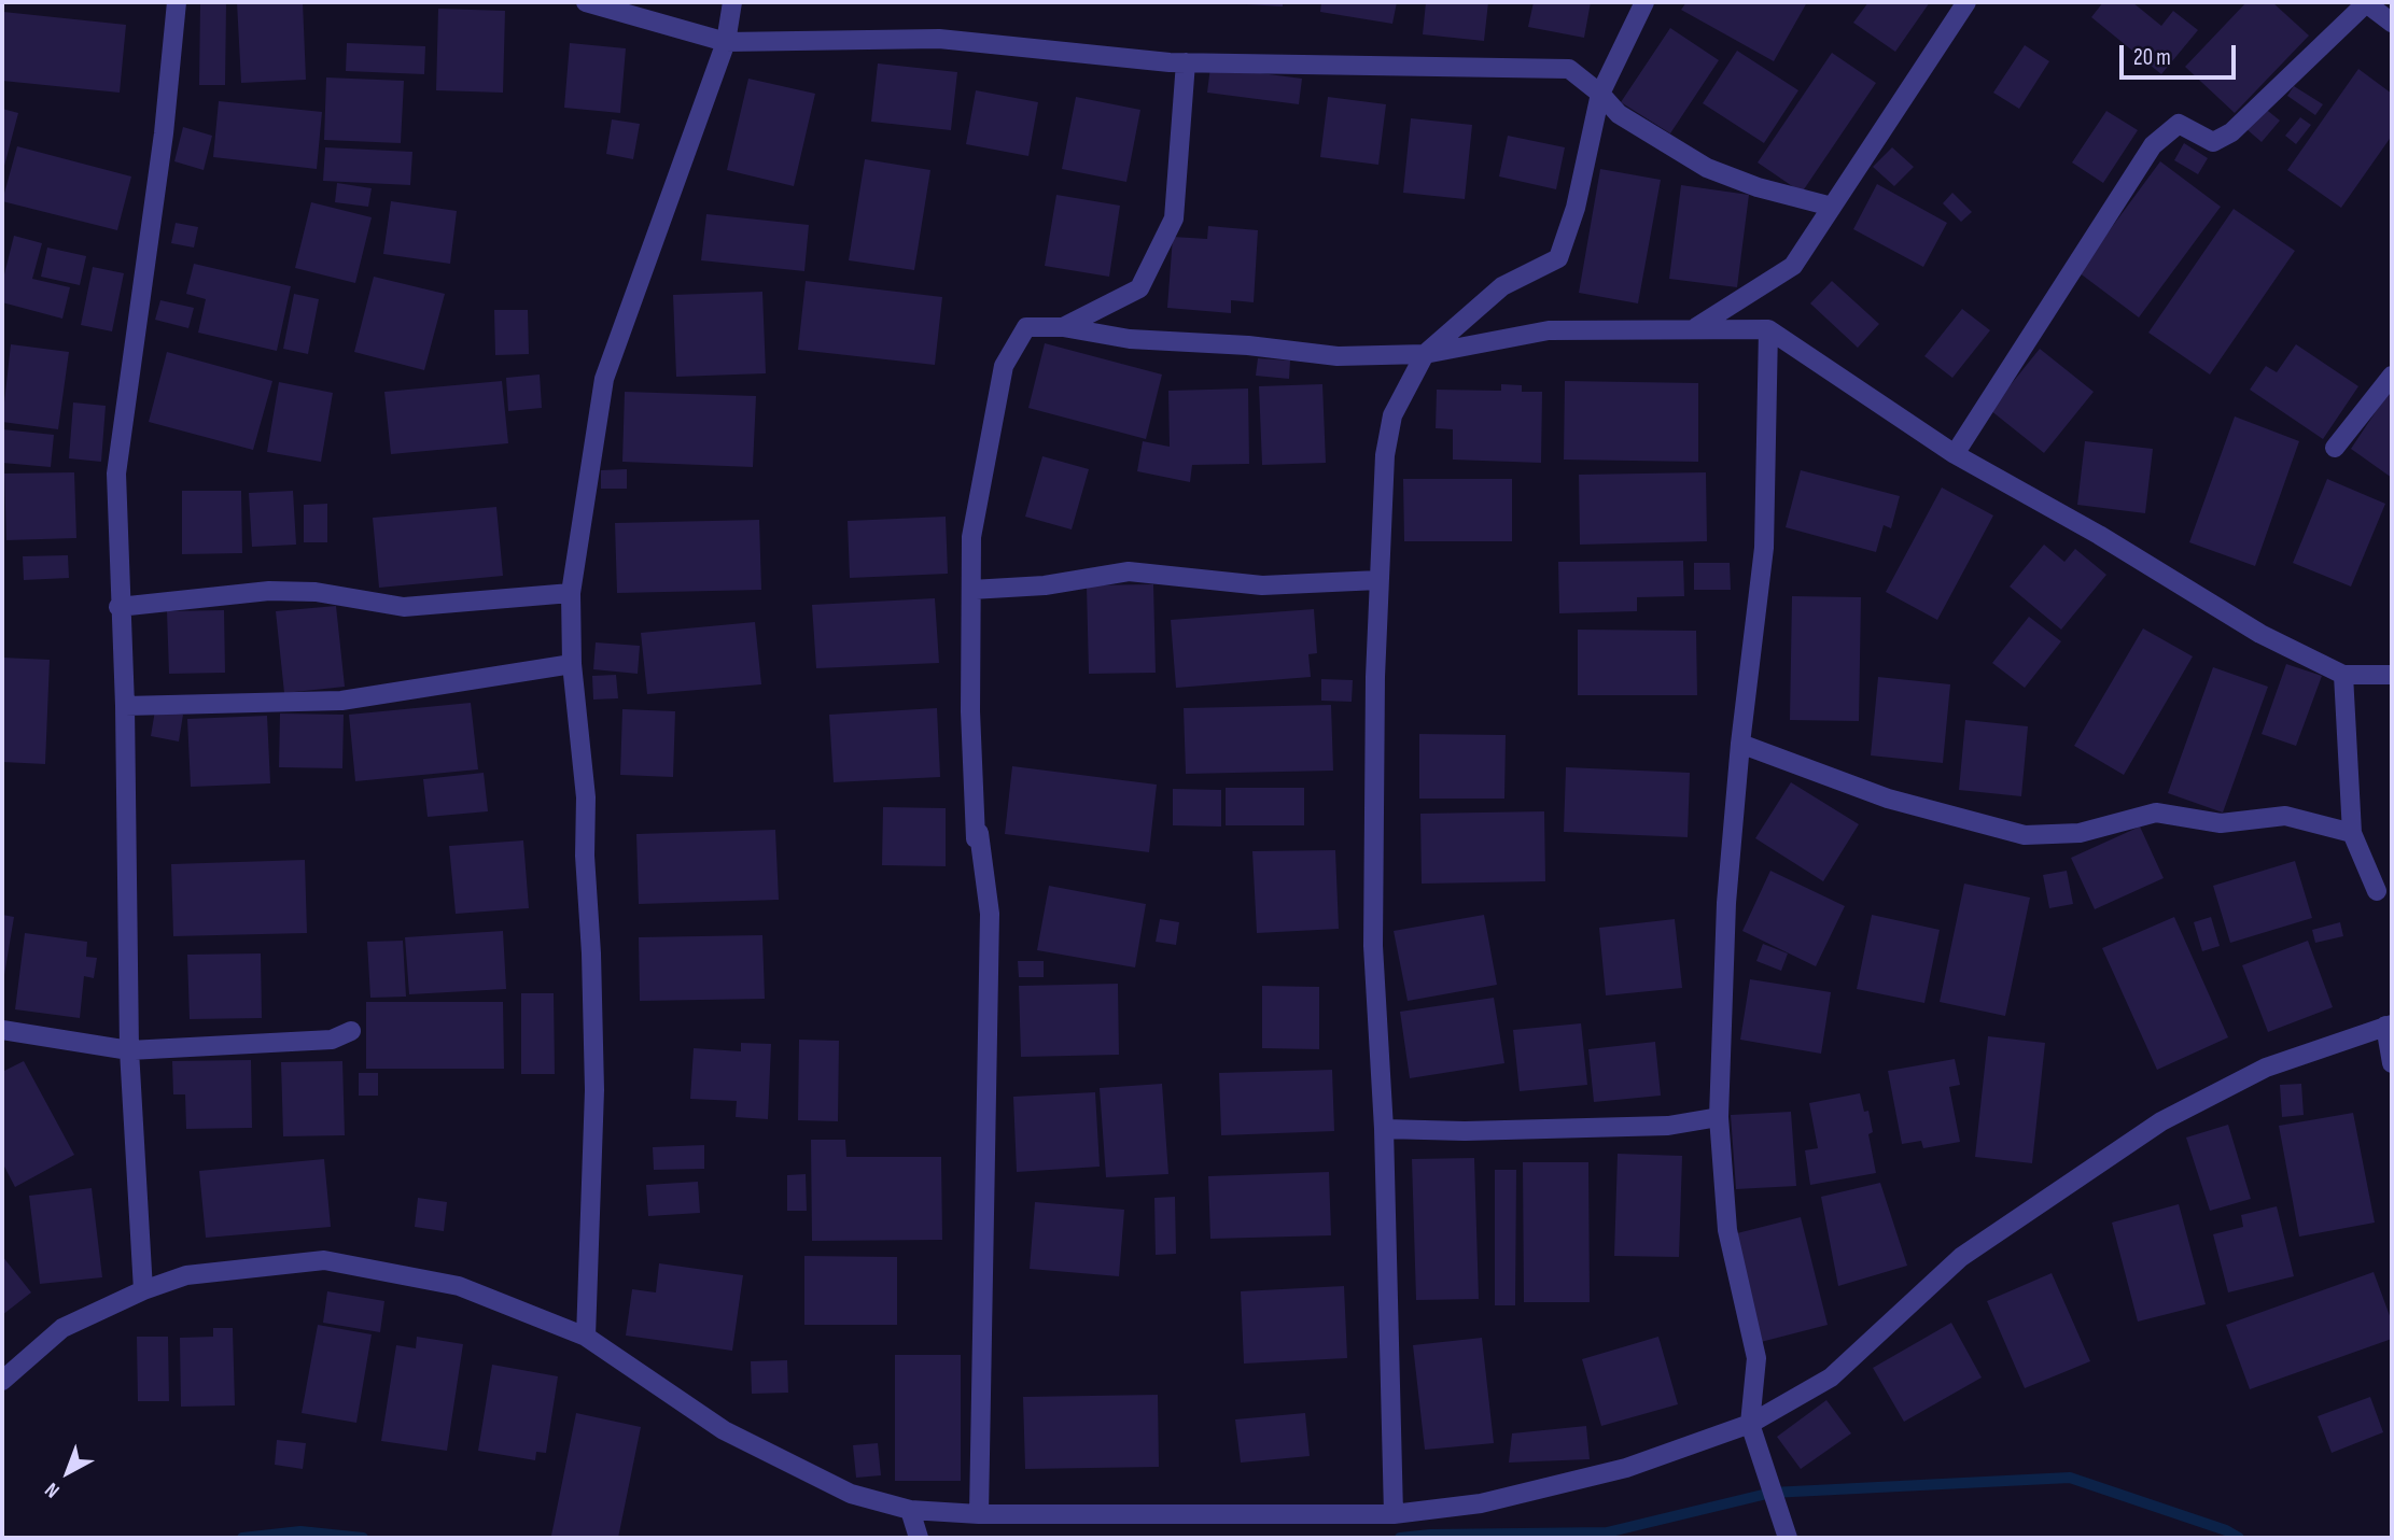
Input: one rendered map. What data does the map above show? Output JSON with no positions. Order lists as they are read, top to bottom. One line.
{"scale_bar":"20 m","north":"bottom left"}
